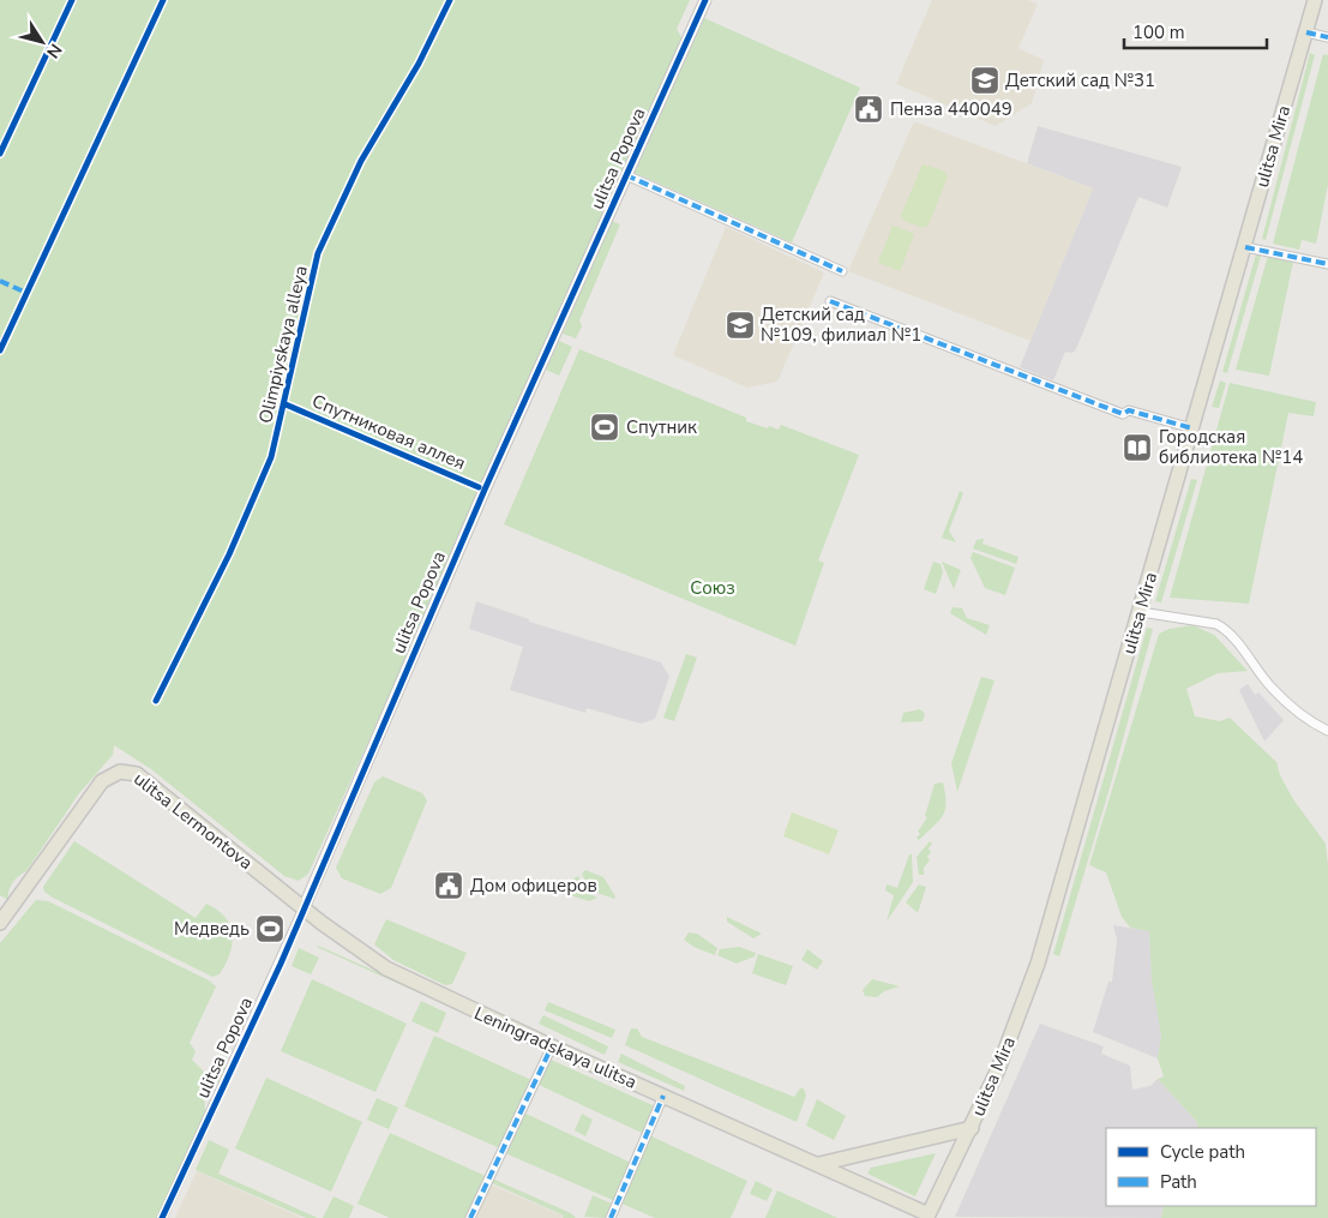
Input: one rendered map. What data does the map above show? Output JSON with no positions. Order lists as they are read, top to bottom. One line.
{"streets":{"main road":["ulitsa Mira","ulitsa Lermontova","Leningradskaya ulitsa"],"street":["ulitsa Popova"],"cycle path":["Olimpiyskaya alleya"]},"crossings":[["ulitsa Mira","Leningradskaya ulitsa"],["ulitsa Popova","ulitsa Lermontova"],["ulitsa Popova","Leningradskaya ulitsa"],["ulitsa Lermontova","Leningradskaya ulitsa"]],"parks":["Союз"],"places":{"school or university":["Детский сад №31","Детский сад №109, филиал №1"],"public building":["Пенза 440049","Дом офицеров"],"sports":["Спутник","Медведь"],"library":["Городская библиотека №14"]},"legend":["Cycle path","Path"],"scale_bar":"100 m","north":"bottom right"}
